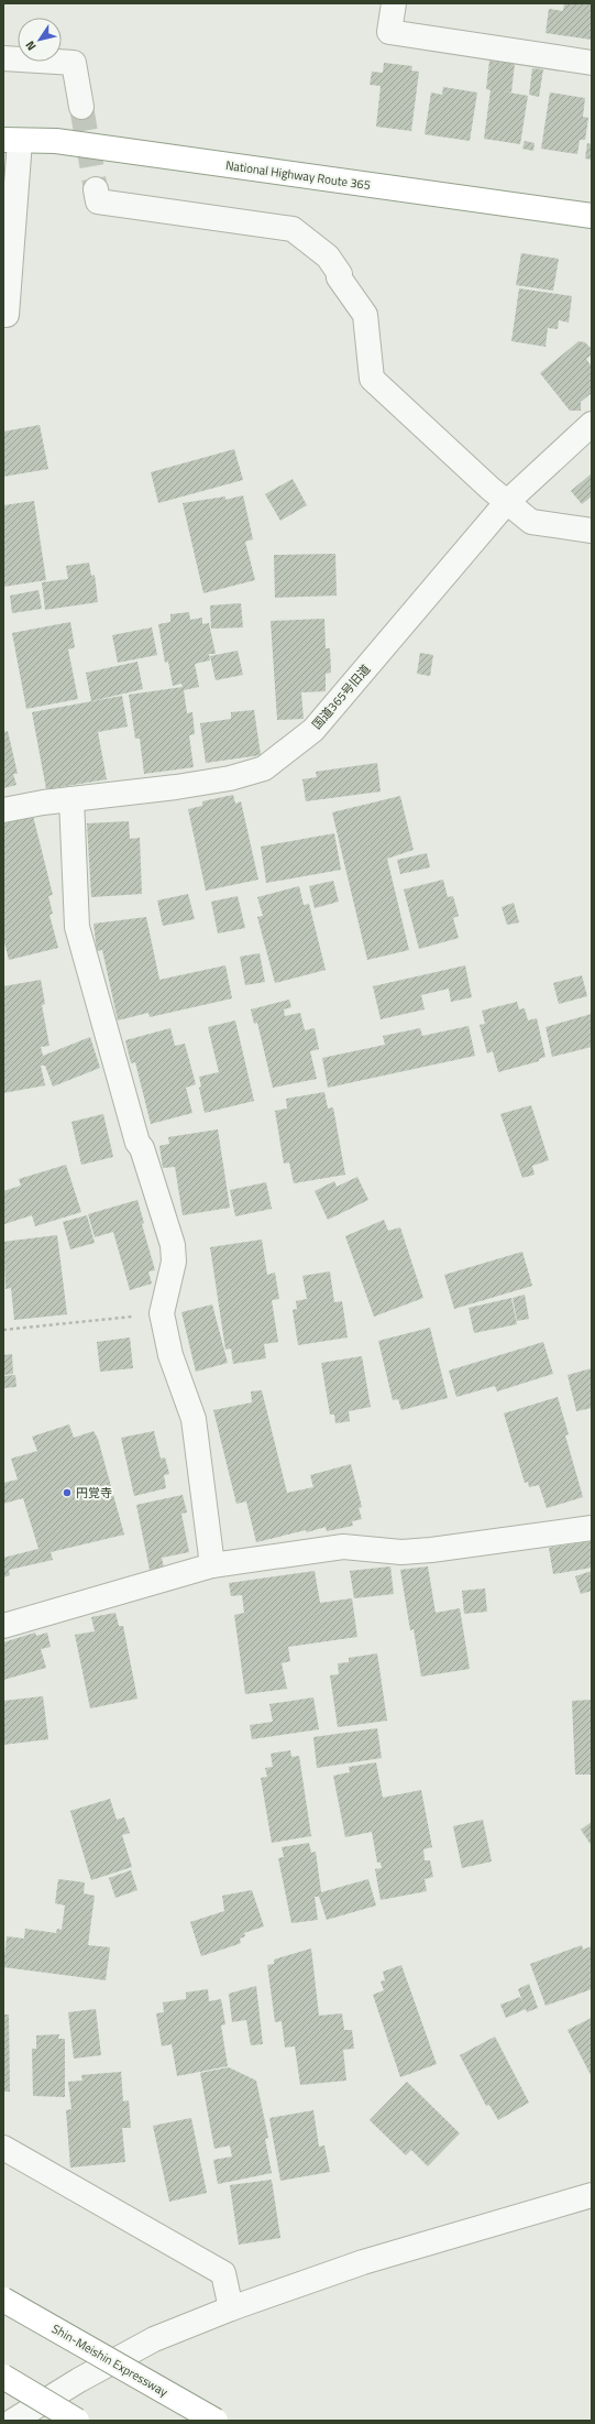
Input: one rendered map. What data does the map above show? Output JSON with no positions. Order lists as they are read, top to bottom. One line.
{"streets":{"highway":["National Highway Route 365","Shin-Meishin Expressway"],"street":["国道365号旧道"]},"places":["円覚寺"],"north":"bottom left"}
